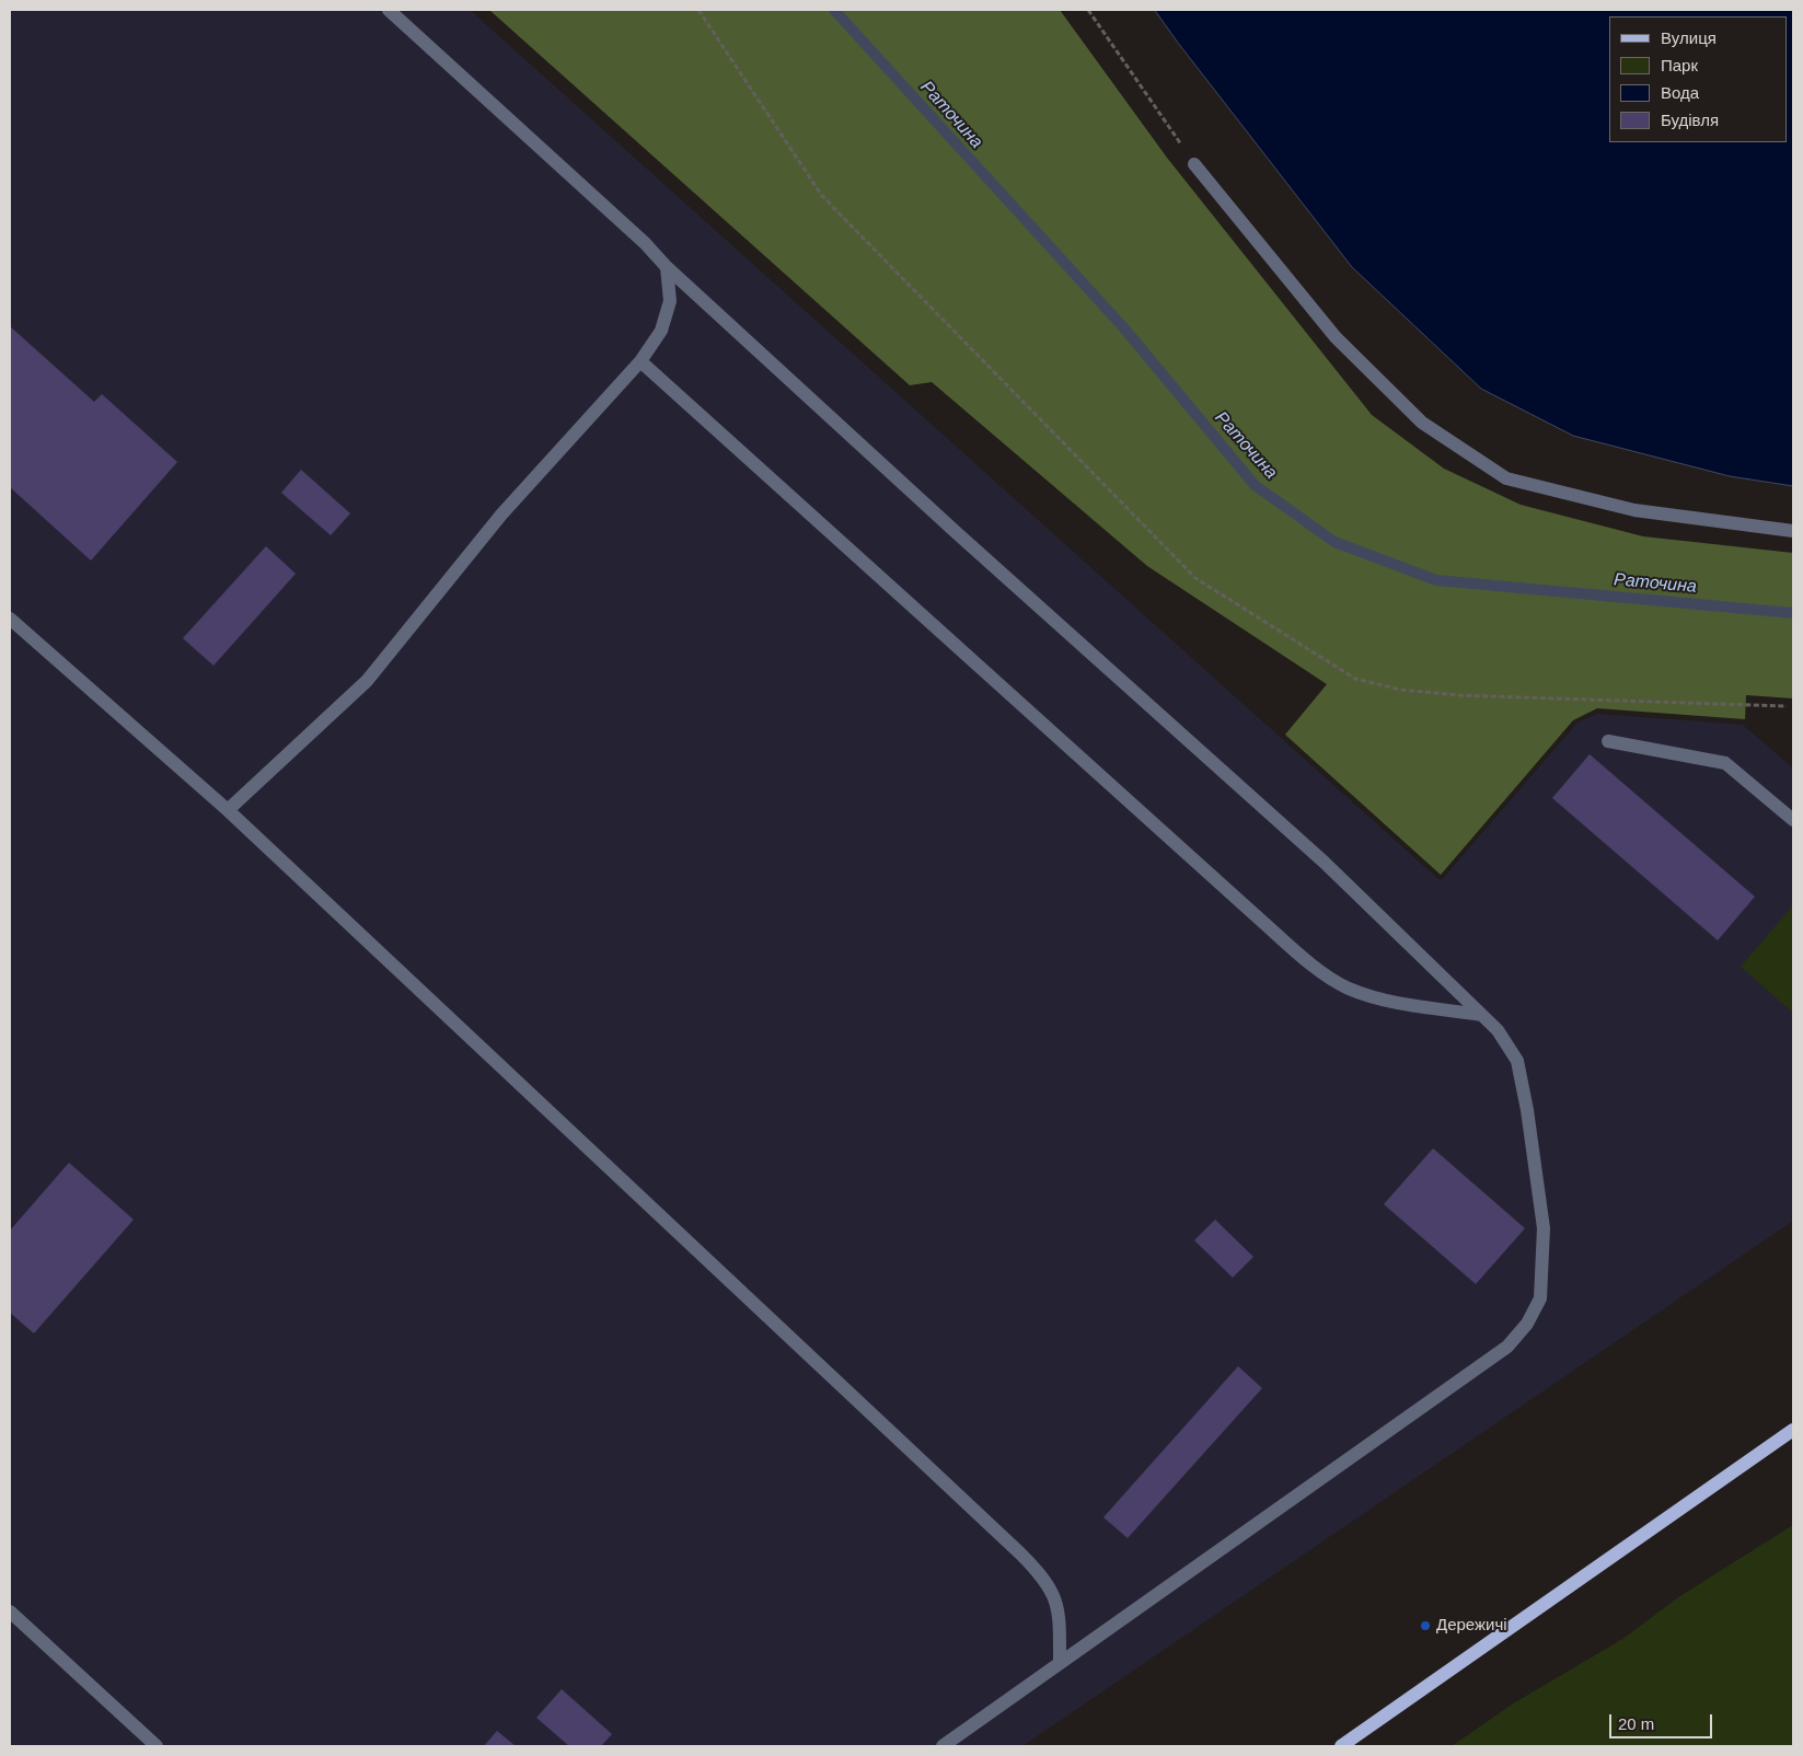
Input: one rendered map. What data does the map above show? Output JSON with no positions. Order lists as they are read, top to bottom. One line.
{"water":["Раточина"],"places":["Дережичі"],"legend":["Вулиця","Парк","Вода","Будівля"],"scale_bar":"20 m"}
